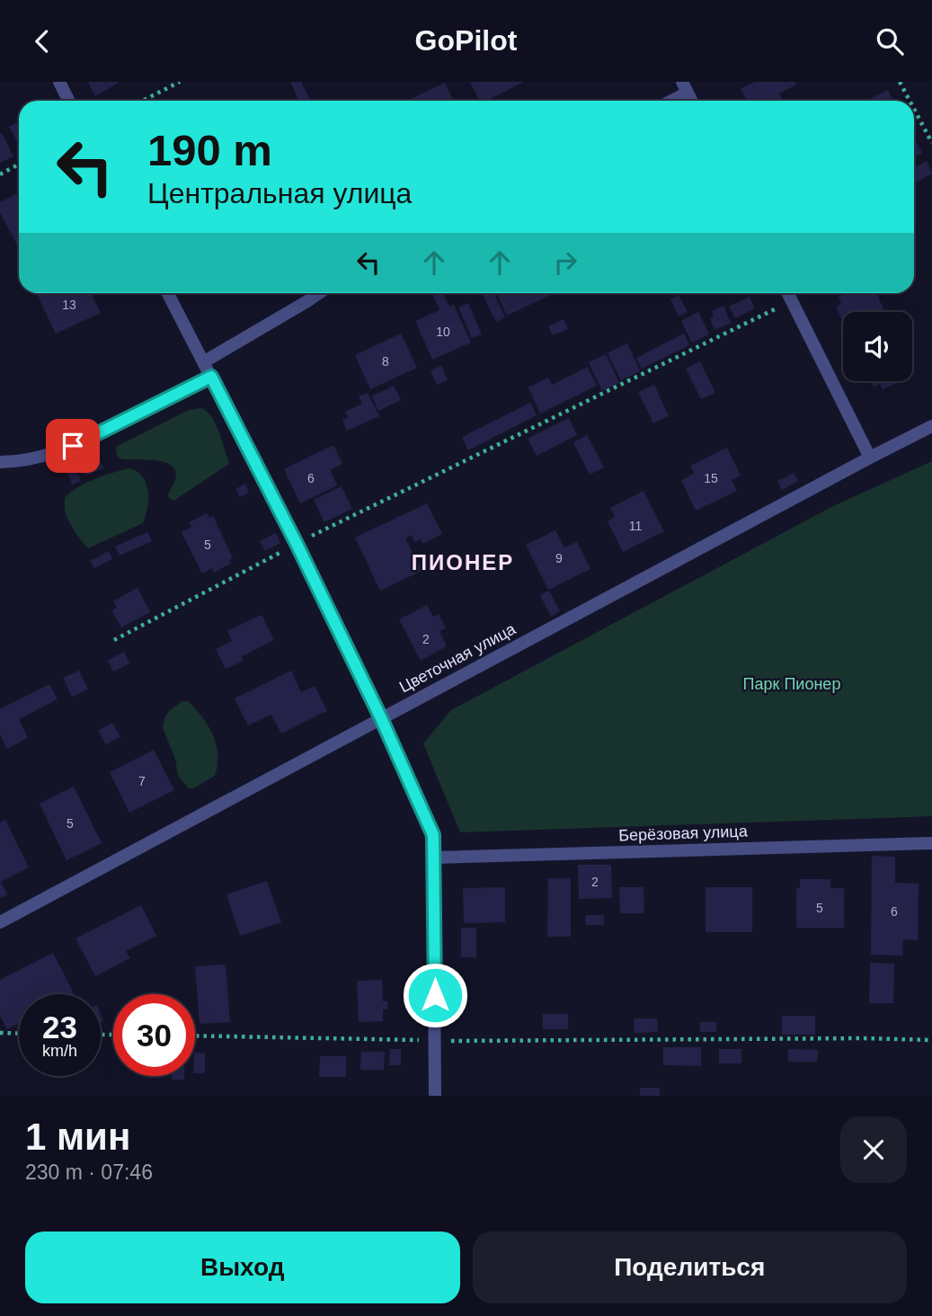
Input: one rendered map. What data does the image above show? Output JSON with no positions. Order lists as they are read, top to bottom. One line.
{"streets":{"street":["Цветочная улица","Берёзовая улица"]},"districts":["ПИОНЕР"],"parks":["Парк Пионер"],"house_numbers":["13","10","8","6","15","11","5","9","2","7","5","2","5","6"],"page":{"header":"GoPilot","turn":["190 m","Центральная улица"],"speed":"23 km/h","limit":"30","heading":["1 мин","230 m · 07:46"],"buttons":["Выход","Поделиться"]}}
